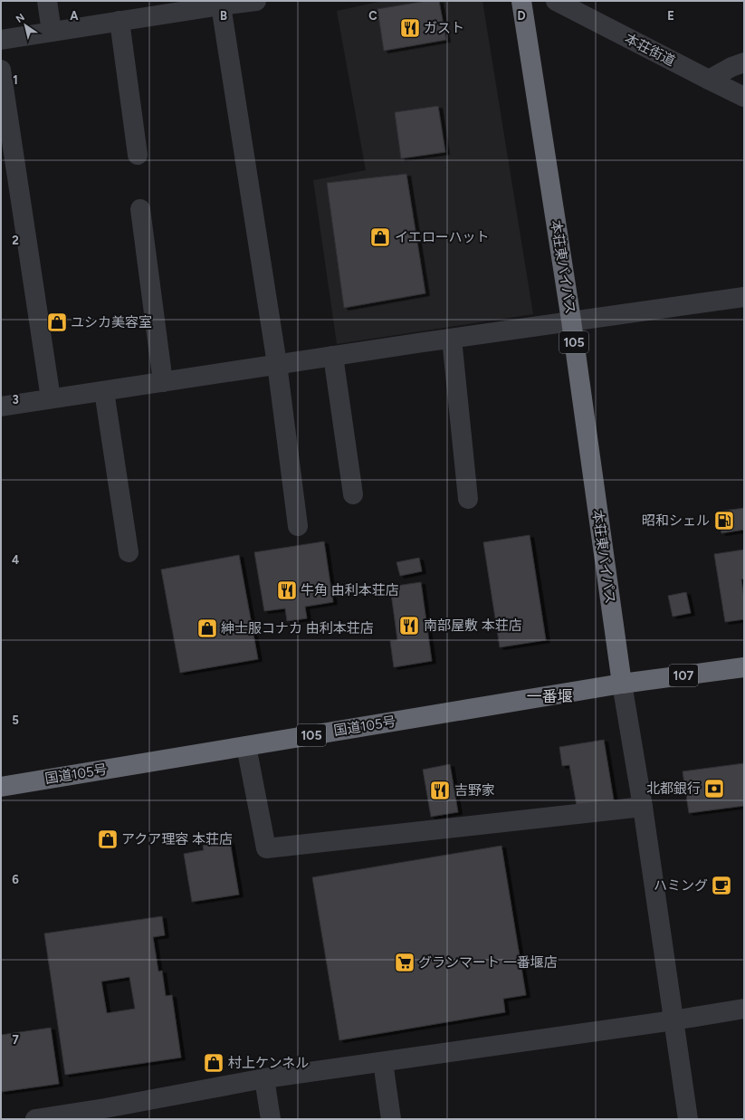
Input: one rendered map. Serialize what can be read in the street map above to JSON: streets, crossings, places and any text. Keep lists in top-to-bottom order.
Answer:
{
  "streets": {
    "highway": [
      "本荘東バイパス",
      "105",
      "107",
      "国道105号"
    ],
    "street": ["本荘街道"]
  },
  "crossings": [
    ["本荘東バイパス", "107"],
    ["本荘東バイパス", "国道105号"],
    ["107", "国道105号"]
  ],
  "districts": ["一番堰"],
  "places": {
    "restaurant": [
      "ガスト",
      "牛角 由利本荘店",
      "南部屋敷 本荘店",
      "吉野家"
    ],
    "shop": [
      "イエローハット",
      "ユシカ美容室",
      "紳士服コナカ 由利本荘店",
      "アクア理容 本荘店",
      "村上ケンネル"
    ],
    "fuel station": ["昭和シェル"],
    "bank": ["北都銀行"],
    "cafe": ["ハミング"],
    "supermarket": ["グランマート 一番堰店"]
  },
  "north": "top left",
  "grid": {
    "columns": [
      "A",
      "B",
      "C",
      "D",
      "E"
    ],
    "rows": [
      "1",
      "2",
      "3",
      "4",
      "5",
      "6",
      "7"
    ]
  }
}
